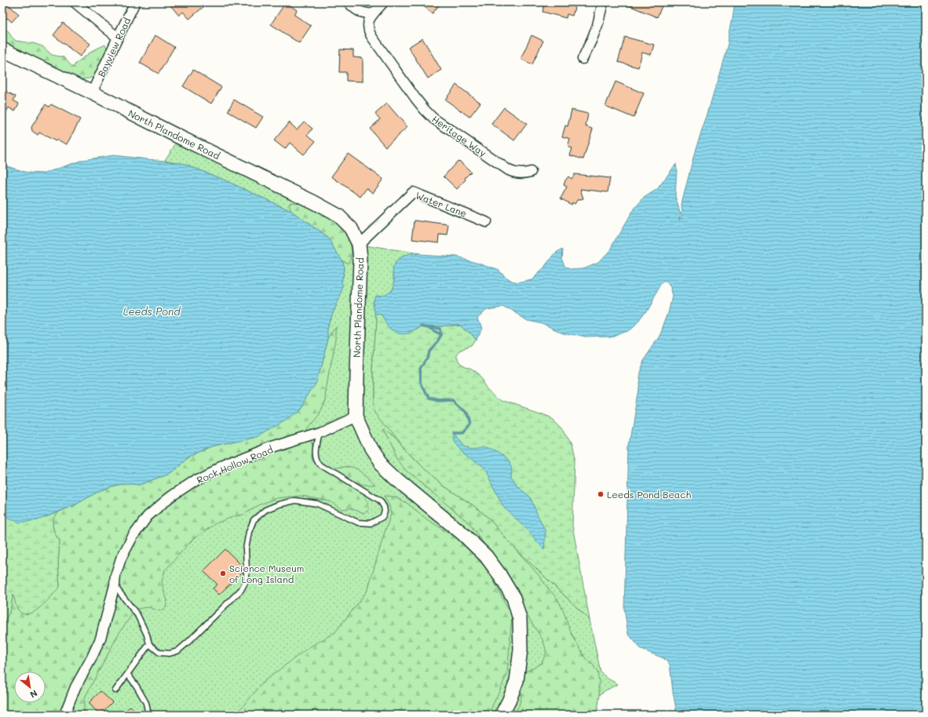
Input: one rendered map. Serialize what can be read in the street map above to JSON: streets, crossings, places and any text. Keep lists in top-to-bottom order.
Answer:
{
  "streets": {
    "main road": ["North Plandome Road"],
    "street": [
      "Bayview Road",
      "Heritage Way",
      "Water Lane",
      "Rock Hollow Road"
    ]
  },
  "crossings": [
    ["Bayview Road", "North Plandome Road"],
    ["North Plandome Road", "Water Lane"],
    ["North Plandome Road", "Rock Hollow Road"]
  ],
  "water": ["Leeds Pond"],
  "places": ["Leeds Pond Beach", "Science Museum of Long Island"],
  "north": "bottom right"
}
